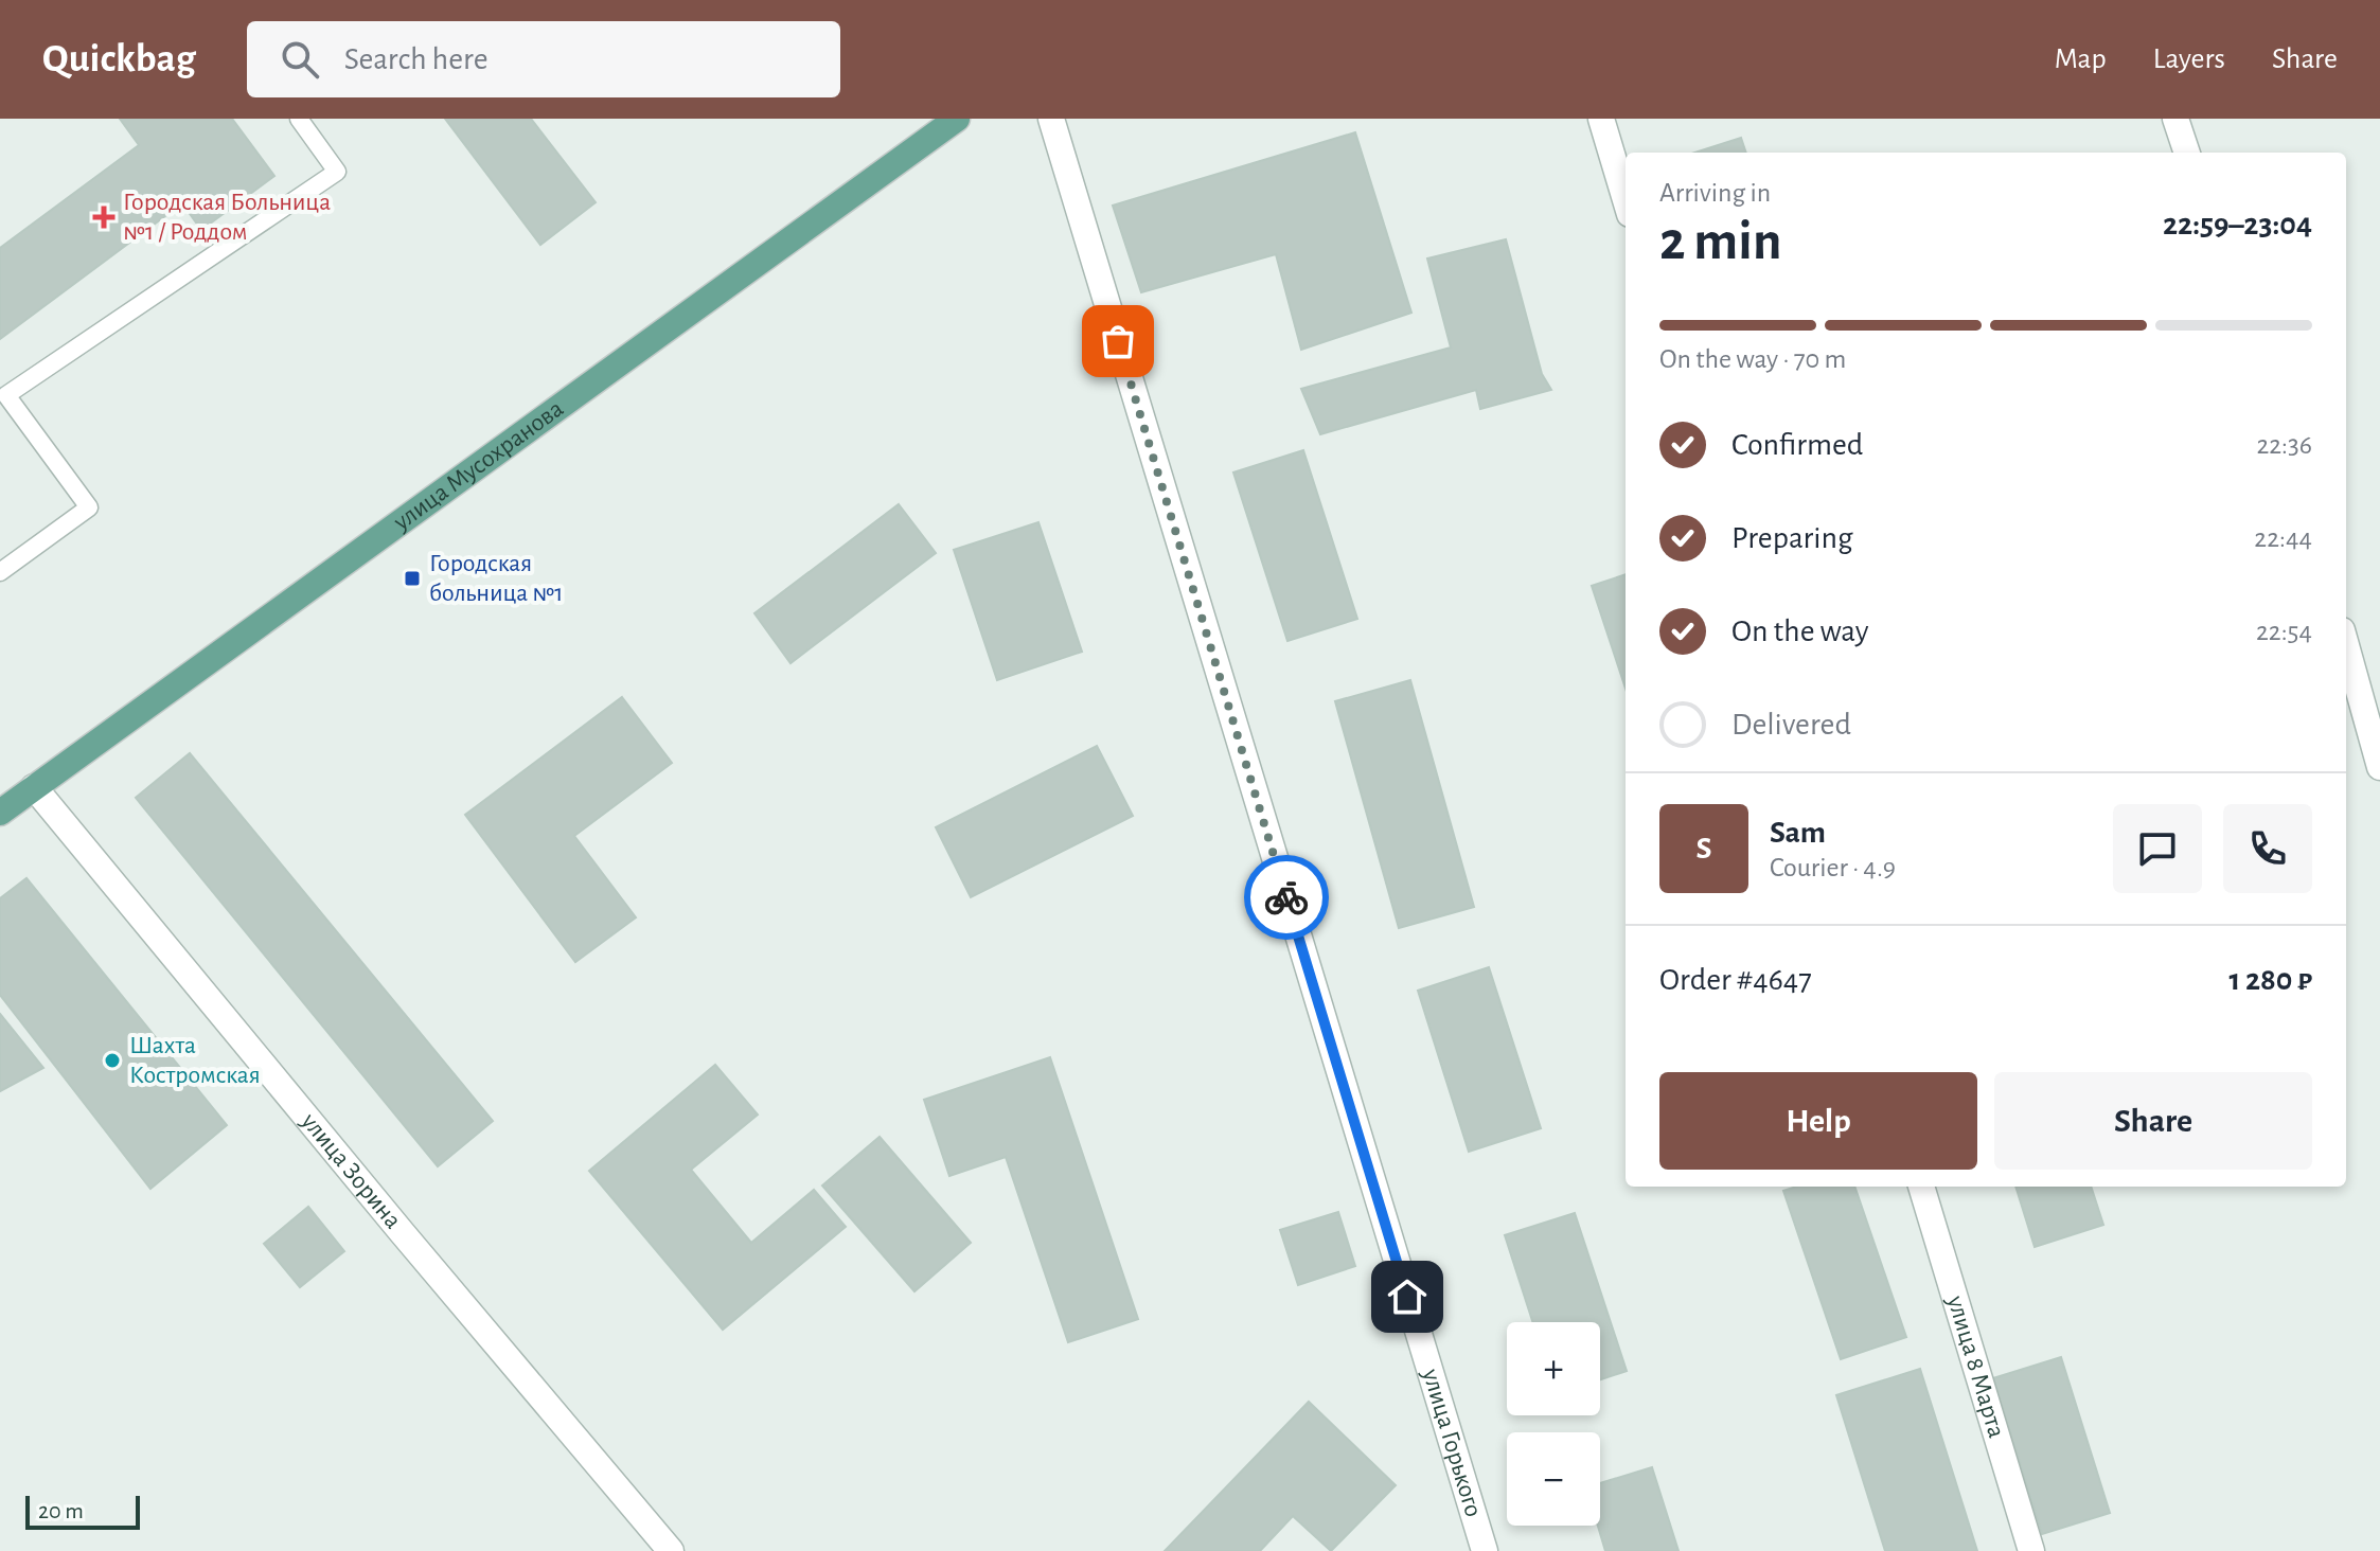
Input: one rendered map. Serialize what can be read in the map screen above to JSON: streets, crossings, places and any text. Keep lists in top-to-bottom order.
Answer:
{
  "streets": {
    "main road": ["улица Мусохранова"],
    "street": ["улица Зорина", "улица 8 Марта", "улица Горького"]
  },
  "crossings": [
    ["улица Мусохранова", "улица Зорина"]
  ],
  "places": {
    "health": ["Городская Больница №1 / Роддом"],
    "transit": ["Городская больница №1"],
    "other": ["Шахта Костромская"]
  },
  "scale_bar": "20 m",
  "page": {
    "header": "Quickbag",
    "search": "Search here",
    "nav": ["Map", "Layers", "Share"],
    "heading": ["2 min", "Arriving in", "22:59–23:04"],
    "panel": [
      "Sam",
      "Courier · 4.9",
      "Order #4647",
      "1 280 ₽"
    ],
    "bar": "On the way · 70 m",
    "list": [
      ["Confirmed", "22:36"],
      ["Preparing", "22:44"],
      ["On the way", "22:54"],
      "Delivered"
    ],
    "round": "S",
    "buttons": ["Help", "Share"],
    "map_buttons": ["+", "−"],
    "scale": "20 m"
  }
}
